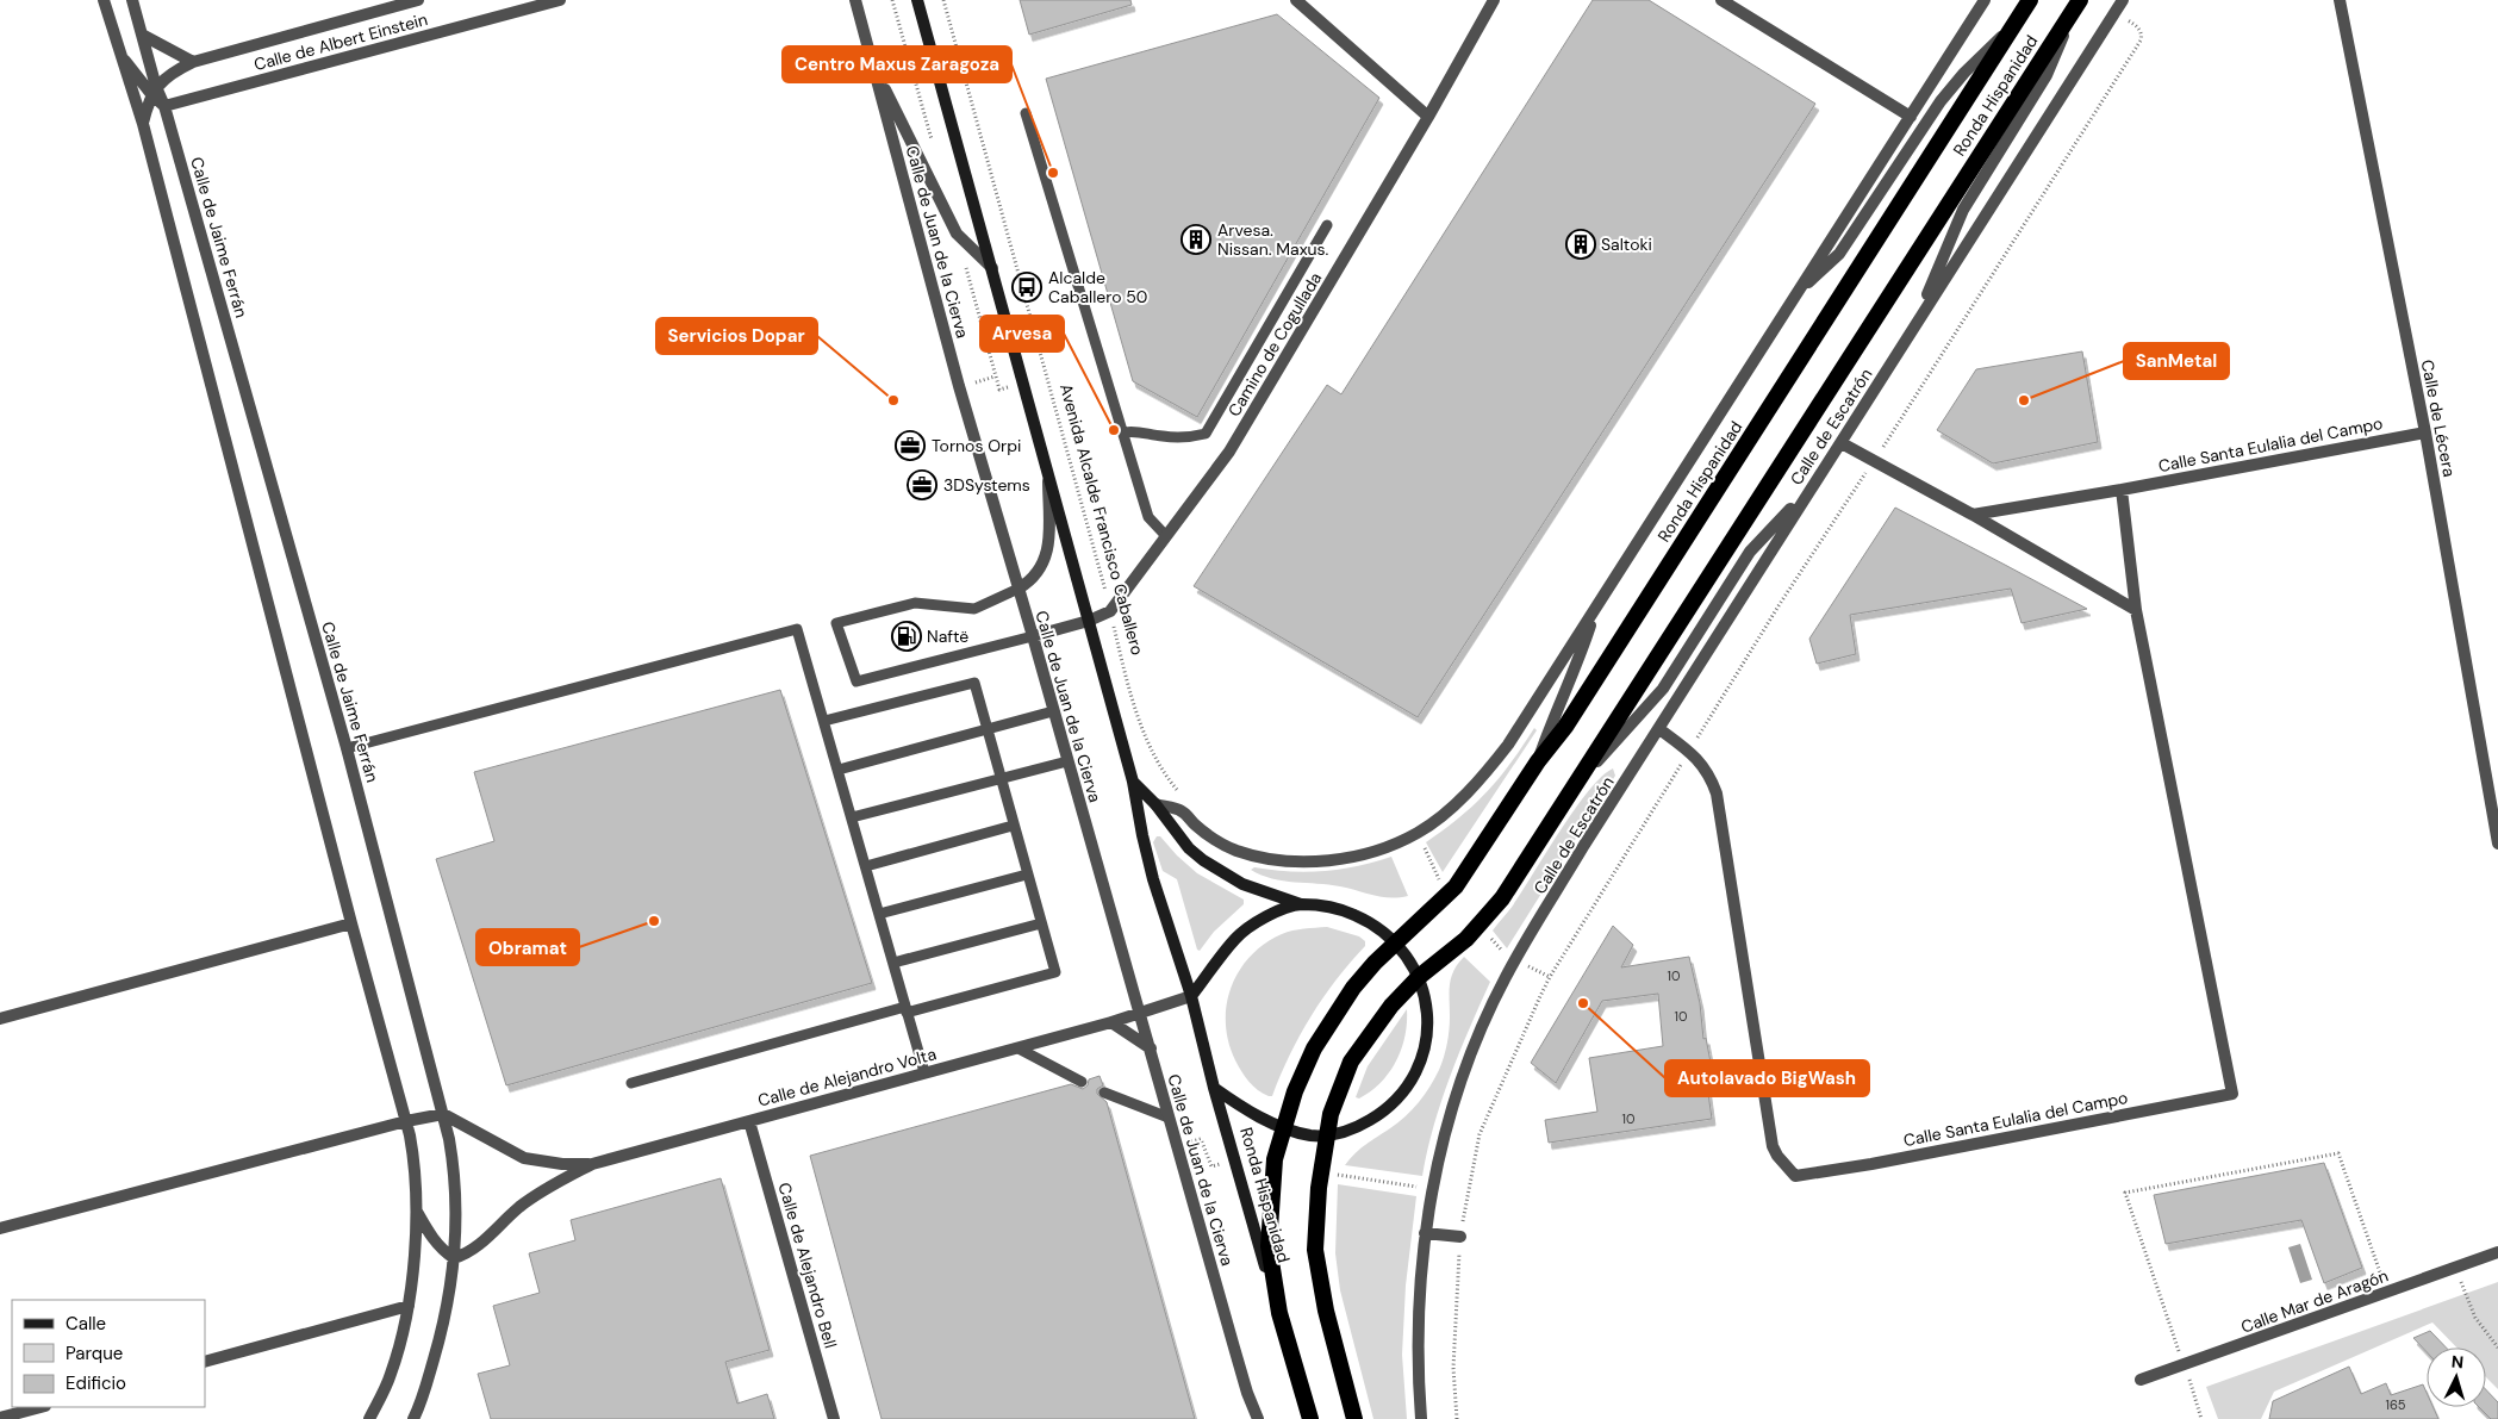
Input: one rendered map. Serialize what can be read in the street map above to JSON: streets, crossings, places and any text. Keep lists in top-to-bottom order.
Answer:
{
  "streets": {
    "highway": ["Ronda Hispanidad"],
    "street": [
      "Calle de Albert Einstein",
      "Calle de Jaime Ferrán",
      "Calle de Juan de la Cierva",
      "Camino de Cogullada",
      "Calle de Lécera",
      "Calle de Escatrón",
      "Calle Santa Eulalia del Campo",
      "Calle de Alejandro Volta",
      "Calle de Alejandro Bell",
      "Calle Mar de Aragón"
    ],
    "path": ["Avenida Alcalde Francisco Caballero"]
  },
  "crossings": [
    ["Calle de Albert Einstein", "Calle de Jaime Ferrán"],
    ["Ronda Hispanidad", "Calle de Escatrón"],
    ["Ronda Hispanidad", "Calle de Alejandro Volta"],
    ["Calle de Jaime Ferrán", "Calle de Alejandro Volta"],
    ["Calle de Juan de la Cierva", "Camino de Cogullada"],
    ["Calle de Juan de la Cierva", "Calle de Alejandro Volta"],
    ["Camino de Cogullada", "Avenida Alcalde Francisco Caballero"],
    ["Calle de Lécera", "Calle Santa Eulalia del Campo"],
    ["Calle de Escatrón", "Calle Santa Eulalia del Campo"],
    ["Calle de Alejandro Volta", "Calle de Alejandro Bell"]
  ],
  "places": {
    "other": [
      "Centro Maxus Zaragoza",
      "Servicios Dopar",
      "SanMetal",
      "Arvesa",
      "Obramat",
      "Autolavado BigWash"
    ],
    "building": ["Arvesa. Nissan. Maxus.", "Saltoki"],
    "bus stop": ["Alcalde Caballero 50"],
    "office": ["Tornos Orpi", "3DSystems"],
    "fuel station": ["Naftë"]
  },
  "house_numbers": [
    "10",
    "10",
    "10",
    "165"
  ],
  "legend": ["Calle", "Parque", "Edificio"],
  "north": "top"
}
